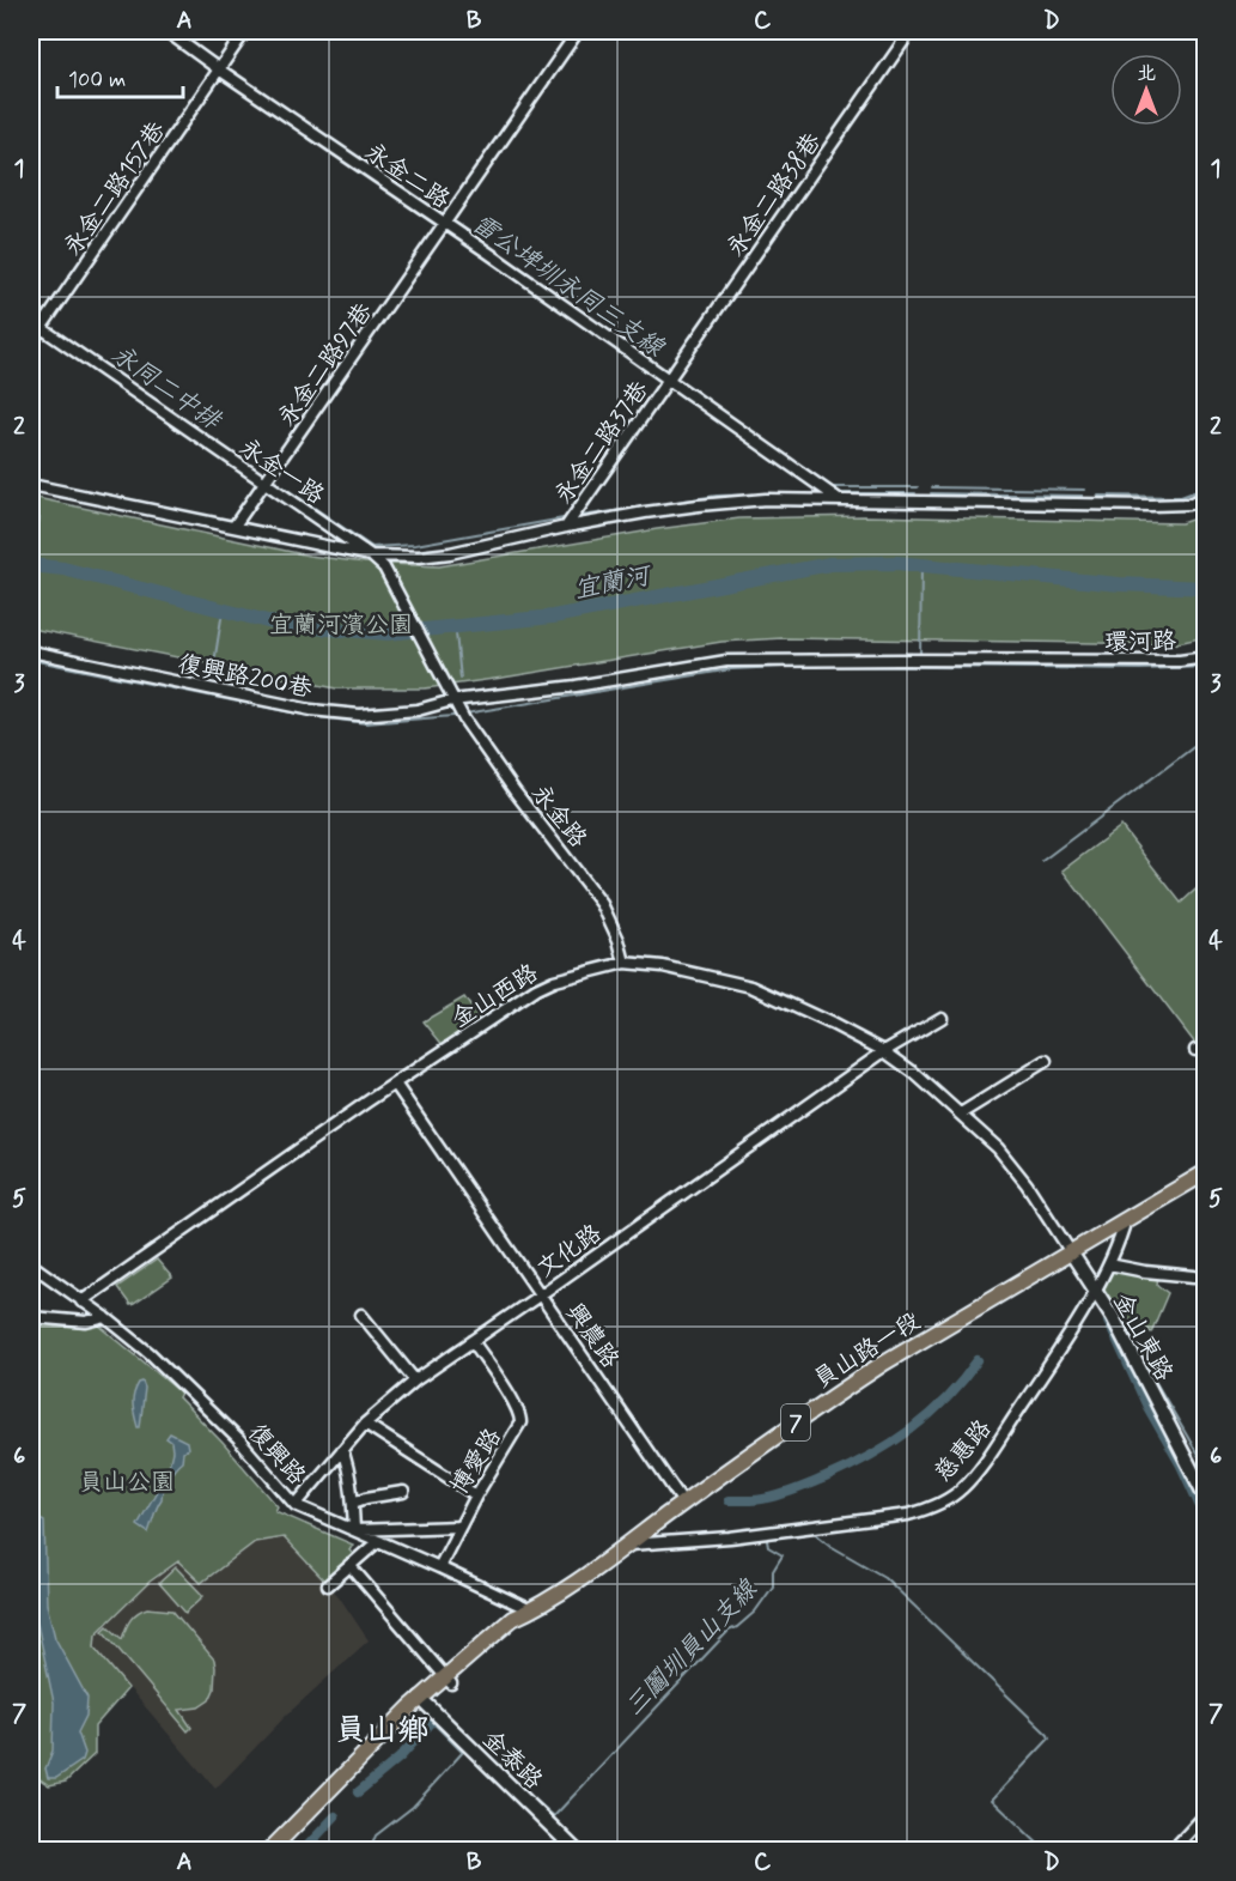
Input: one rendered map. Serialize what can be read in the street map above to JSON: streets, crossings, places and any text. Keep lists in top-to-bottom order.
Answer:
{
  "streets": {
    "main road": ["員山路一段", "7"],
    "street": [
      "永金二路",
      "永金二路157巷",
      "永金二路38巷",
      "永金二路97巷",
      "永金二路37巷",
      "永金一路",
      "環河路",
      "復興路200巷",
      "永金路",
      "金山西路",
      "文化路",
      "興農路",
      "金山東路",
      "慈惠路",
      "復興路",
      "博愛路",
      "金泰路"
    ]
  },
  "crossings": [
    ["永金二路", "永金二路157巷"],
    ["永金二路", "永金二路38巷"],
    ["永金二路", "永金二路97巷"],
    ["永金二路", "永金二路37巷"],
    ["永金二路157巷", "永金一路"],
    ["永金二路38巷", "永金二路37巷"],
    ["永金二路97巷", "永金一路"],
    ["永金一路", "永金路"],
    ["環河路", "復興路200巷"],
    ["復興路200巷", "永金路"],
    ["永金路", "金山西路"],
    ["金山西路", "文化路"],
    ["金山西路", "興農路"],
    ["金山西路", "金山東路"],
    ["金山西路", "員山路一段"],
    ["金山西路", "復興路"],
    ["文化路", "興農路"],
    ["文化路", "復興路"],
    ["文化路", "博愛路"],
    ["興農路", "員山路一段"],
    ["金山東路", "員山路一段"],
    ["金山東路", "慈惠路"],
    ["員山路一段", "慈惠路"],
    ["員山路一段", "復興路"],
    ["員山路一段", "金泰路"],
    ["復興路", "博愛路"]
  ],
  "districts": ["員山鄉"],
  "water": [
    "雷公埤圳永同三支線",
    "永同二中排",
    "宜蘭河",
    "三鬮圳員山支線"
  ],
  "parks": ["宜蘭河濱公園", "員山公園"],
  "scale_bar": "100 m",
  "north": "top",
  "grid": {
    "columns": [
      "A",
      "B",
      "C",
      "D"
    ],
    "rows": [
      "1",
      "2",
      "3",
      "4",
      "5",
      "6",
      "7"
    ]
  }
}
